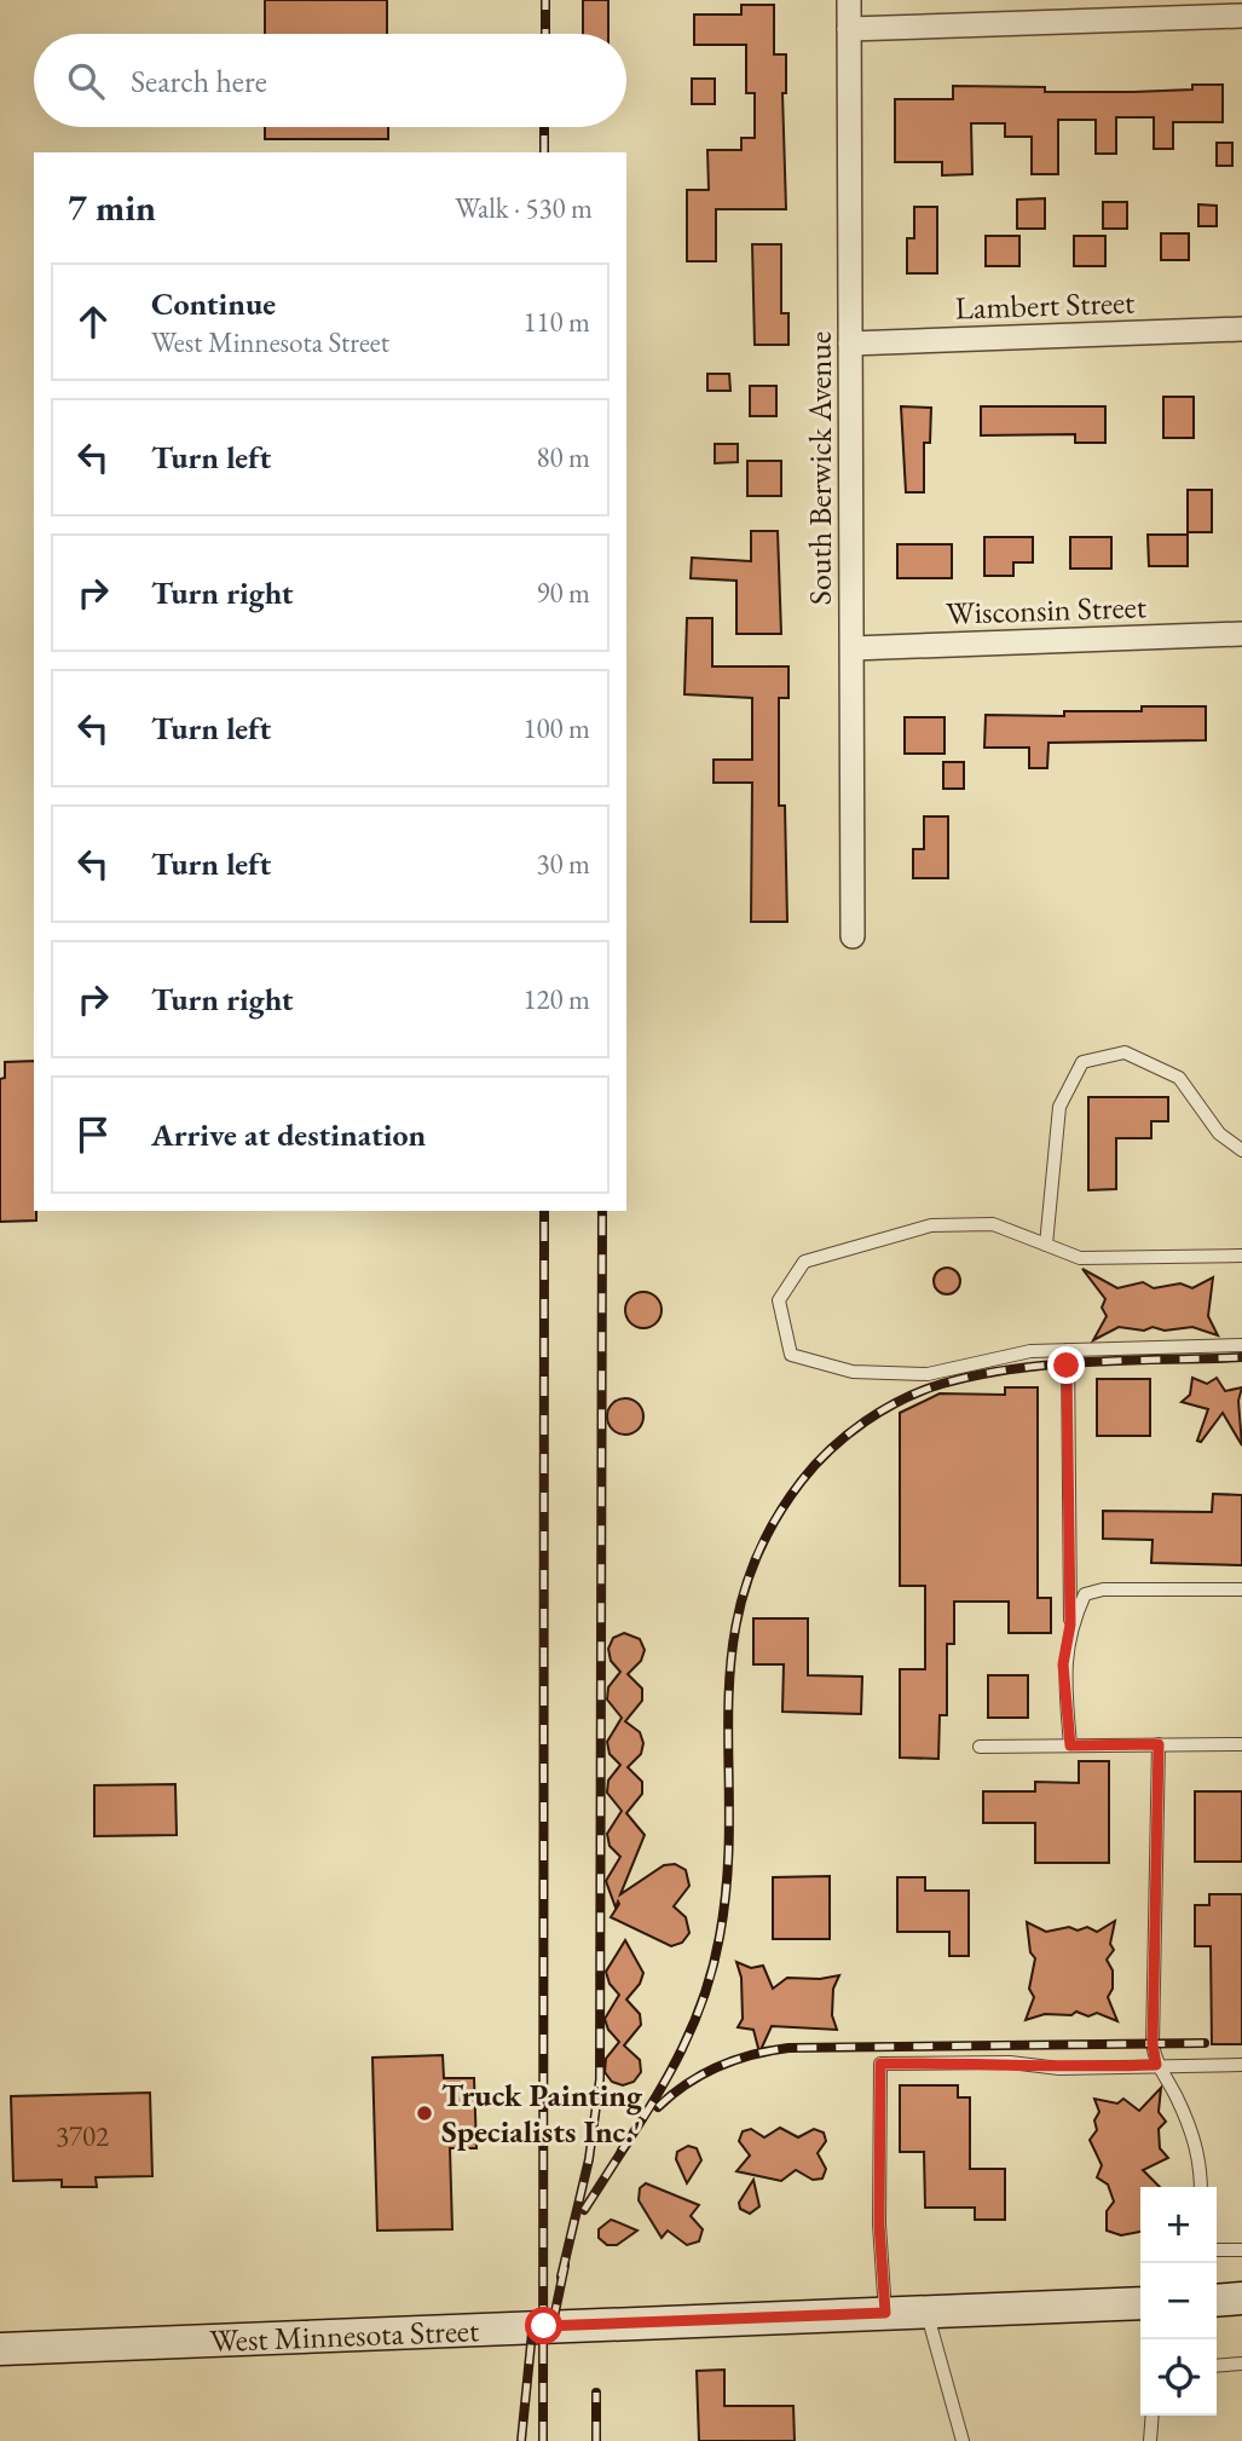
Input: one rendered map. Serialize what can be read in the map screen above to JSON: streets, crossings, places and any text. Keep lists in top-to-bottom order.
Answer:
{
  "streets": {
    "street": [
      "Lambert Street",
      "South Berwick Avenue",
      "Wisconsin Street",
      "West Minnesota Street"
    ]
  },
  "crossings": [
    ["Lambert Street", "South Berwick Avenue"],
    ["South Berwick Avenue", "Wisconsin Street"]
  ],
  "places": ["Truck Painting Specialists Inc.'"],
  "house_numbers": ["3702"],
  "page": {
    "search": "Search here",
    "heading": ["7 min", "Walk · 530 m"],
    "list": [
      ["Continue", "West Minnesota Street", "110 m"],
      ["Turn left", "80 m"],
      ["Turn right", "90 m"],
      ["Turn left", "100 m"],
      ["Turn left", "30 m"],
      ["Turn right", "120 m"],
      "Arrive at destination"
    ],
    "map_buttons": ["+", "−"]
  }
}
